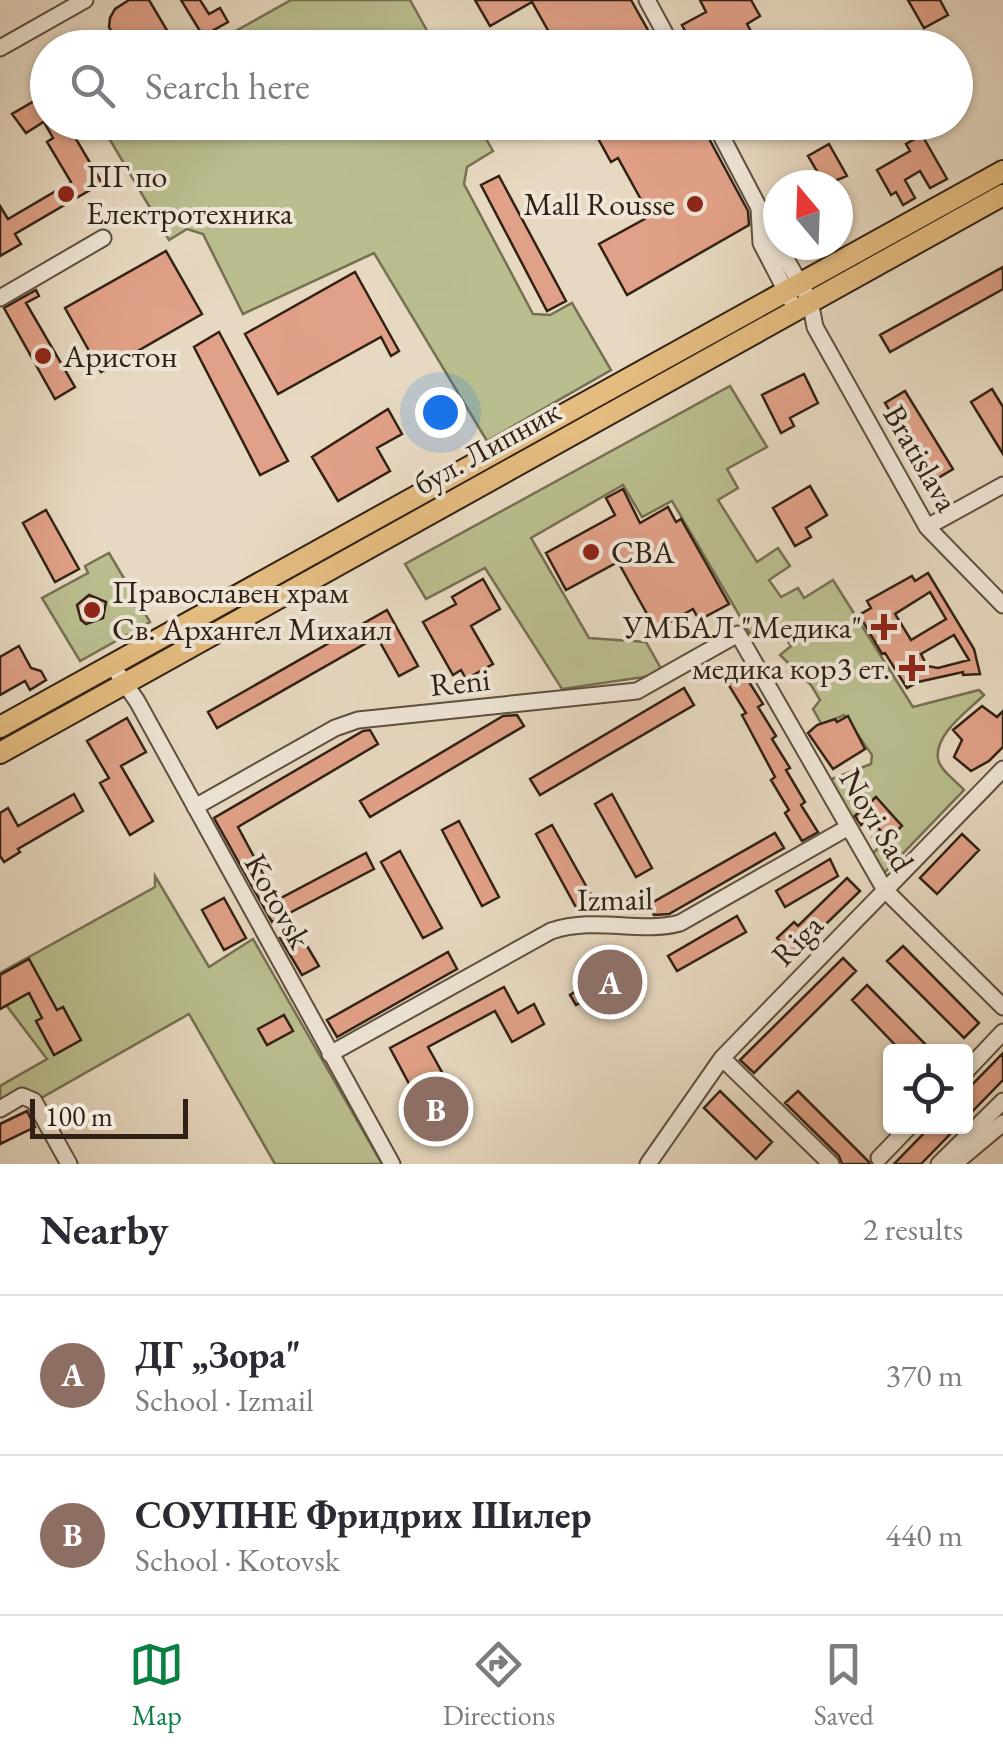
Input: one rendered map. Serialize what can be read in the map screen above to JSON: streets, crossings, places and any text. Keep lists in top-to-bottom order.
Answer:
{
  "streets": {
    "main road": ["бул. Липник"],
    "street": [
      "Bratislava",
      "Reni",
      "Novi Sad",
      "Izmail",
      "Kotovsk",
      "Riga"
    ]
  },
  "crossings": [
    ["бул. Липник", "Bratislava"],
    ["бул. Липник", "Kotovsk"],
    ["Reni", "Novi Sad"],
    ["Reni", "Kotovsk"],
    ["Novi Sad", "Izmail"],
    ["Novi Sad", "Riga"],
    ["Izmail", "Kotovsk"]
  ],
  "places": {
    "other": [
      "ПГ по Електротехника",
      "Mall Rousse",
      "Аристон",
      "CBA",
      "Православен храм Св. Архангел Михаил"
    ],
    "health": ["УМБАЛ \"Медика\"", "медика кор3 ет."]
  },
  "scale_bar": "100 m",
  "north": "top",
  "page": {
    "search": "Search here",
    "pins": ["A", "B"],
    "scale": "100 m",
    "heading": ["Nearby", "2 results"],
    "list": [
      {
        "mark": "A",
        "name": "ДГ „Зора\"",
        "note": "School · Izmail",
        "value": "370 m"
      },
      {
        "mark": "B",
        "name": "СОУПНЕ Фридрих Шилер",
        "note": "School · Kotovsk",
        "value": "440 m"
      }
    ],
    "nav": ["Map", "Directions", "Saved"]
  }
}
